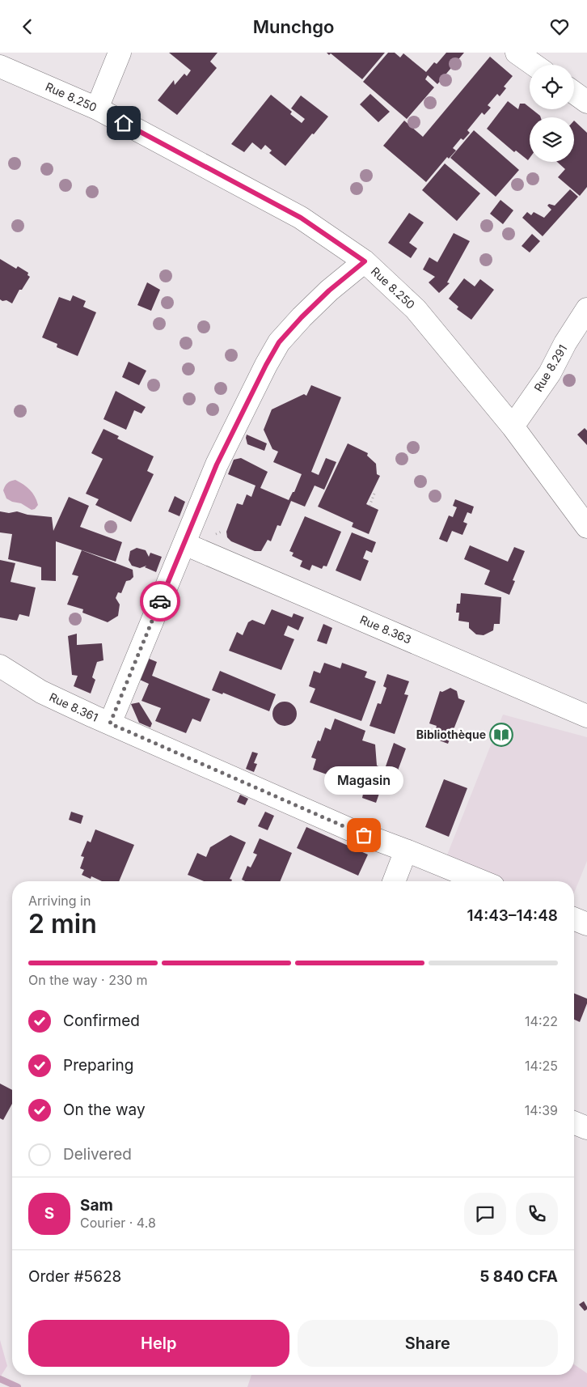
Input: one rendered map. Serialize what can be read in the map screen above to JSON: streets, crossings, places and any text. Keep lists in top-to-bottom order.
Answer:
{
  "streets": {
    "street": [
      "Rue 8.250",
      "Rue 8.291",
      "Rue 8.363",
      "Rue 8.361"
    ]
  },
  "crossings": [
    ["Rue 8.250", "Rue 8.291"]
  ],
  "places": {
    "library": ["Bibliothèque"],
    "other": ["Magasin"]
  },
  "page": {
    "header": "Munchgo",
    "bubble": "Magasin",
    "heading": ["2 min", "Arriving in", "14:43–14:48"],
    "panel": [
      "Sam",
      "Courier · 4.8",
      "Order #5628",
      "5 840 CFA"
    ],
    "bar": "On the way · 230 m",
    "list": [
      ["Confirmed", "14:22"],
      ["Preparing", "14:25"],
      ["On the way", "14:39"],
      "Delivered"
    ],
    "round": "S",
    "buttons": ["Help", "Share"]
  }
}
